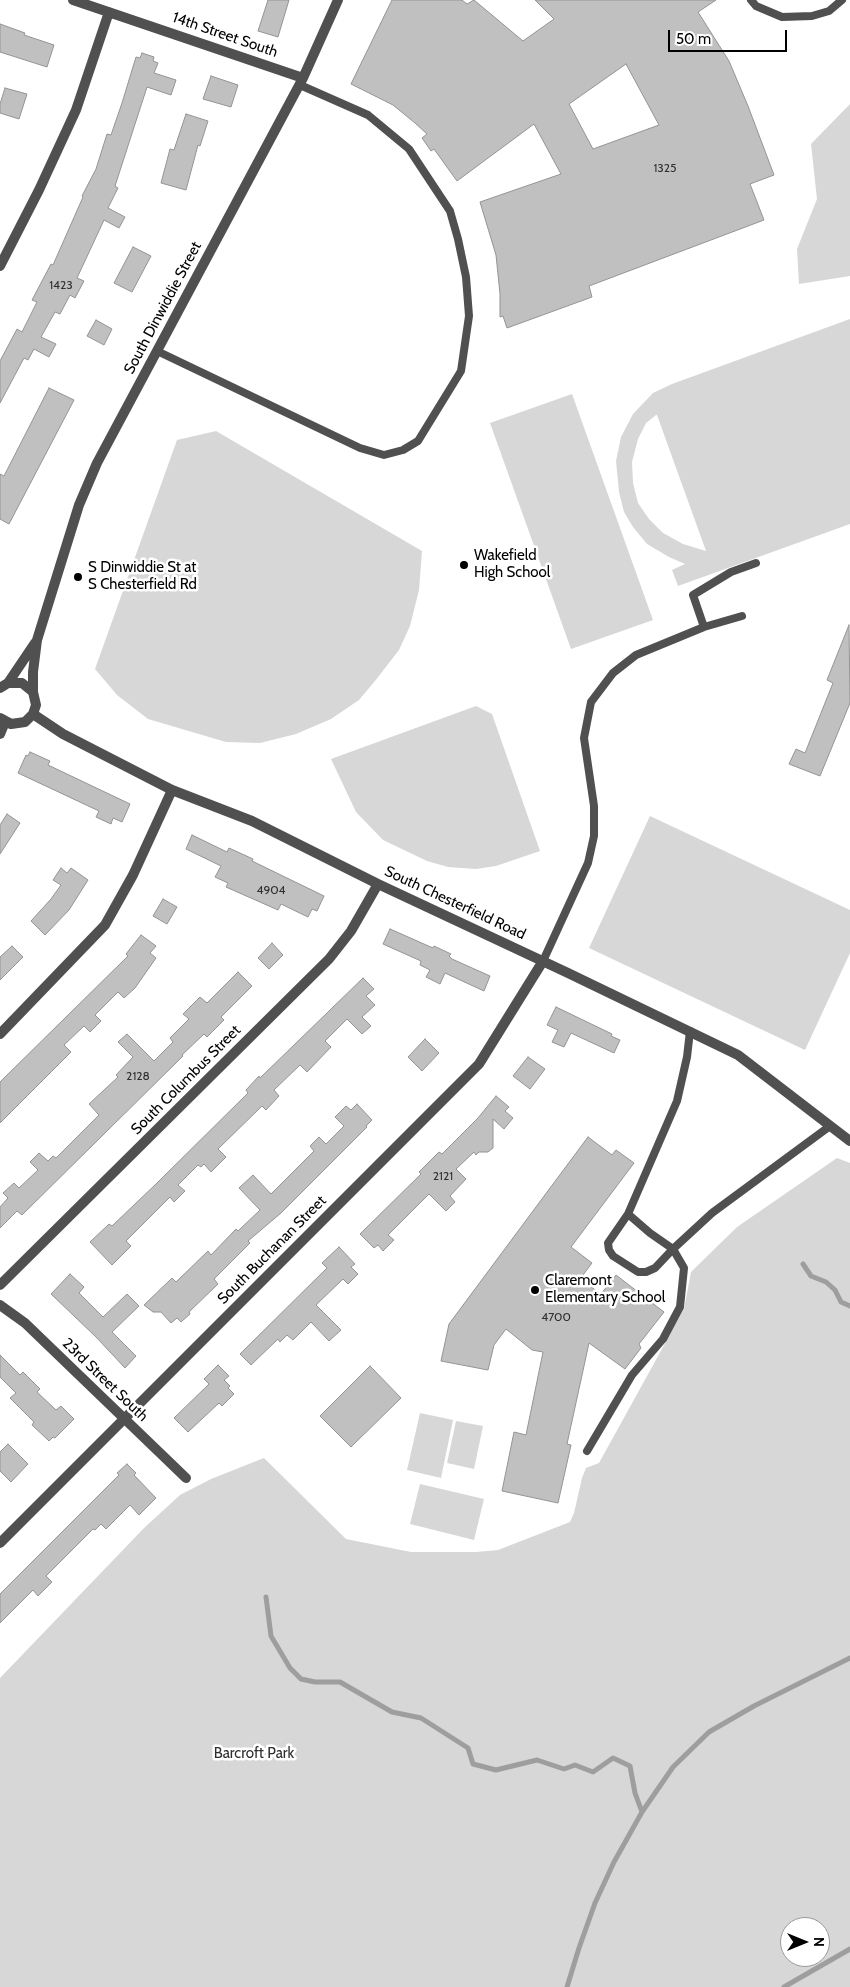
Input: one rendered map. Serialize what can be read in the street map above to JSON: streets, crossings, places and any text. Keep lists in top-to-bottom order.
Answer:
{
  "streets": {
    "street": [
      "14th Street South",
      "South Dinwiddie Street",
      "South Chesterfield Road",
      "South Columbus Street",
      "South Buchanan Street",
      "23rd Street South"
    ]
  },
  "crossings": [
    ["14th Street South", "South Dinwiddie Street"],
    ["South Dinwiddie Street", "South Chesterfield Road"],
    ["South Chesterfield Road", "South Columbus Street"],
    ["South Chesterfield Road", "South Buchanan Street"],
    ["South Buchanan Street", "23rd Street South"]
  ],
  "parks": ["Barcroft Park"],
  "places": ["Wakefield High School", "S Dinwiddie St at S Chesterfield Rd", "Claremont Elementary School"],
  "house_numbers": [
    "1325",
    "1423",
    "4904",
    "2128",
    "2121",
    "4700"
  ],
  "scale_bar": "50 m",
  "north": "right"
}
